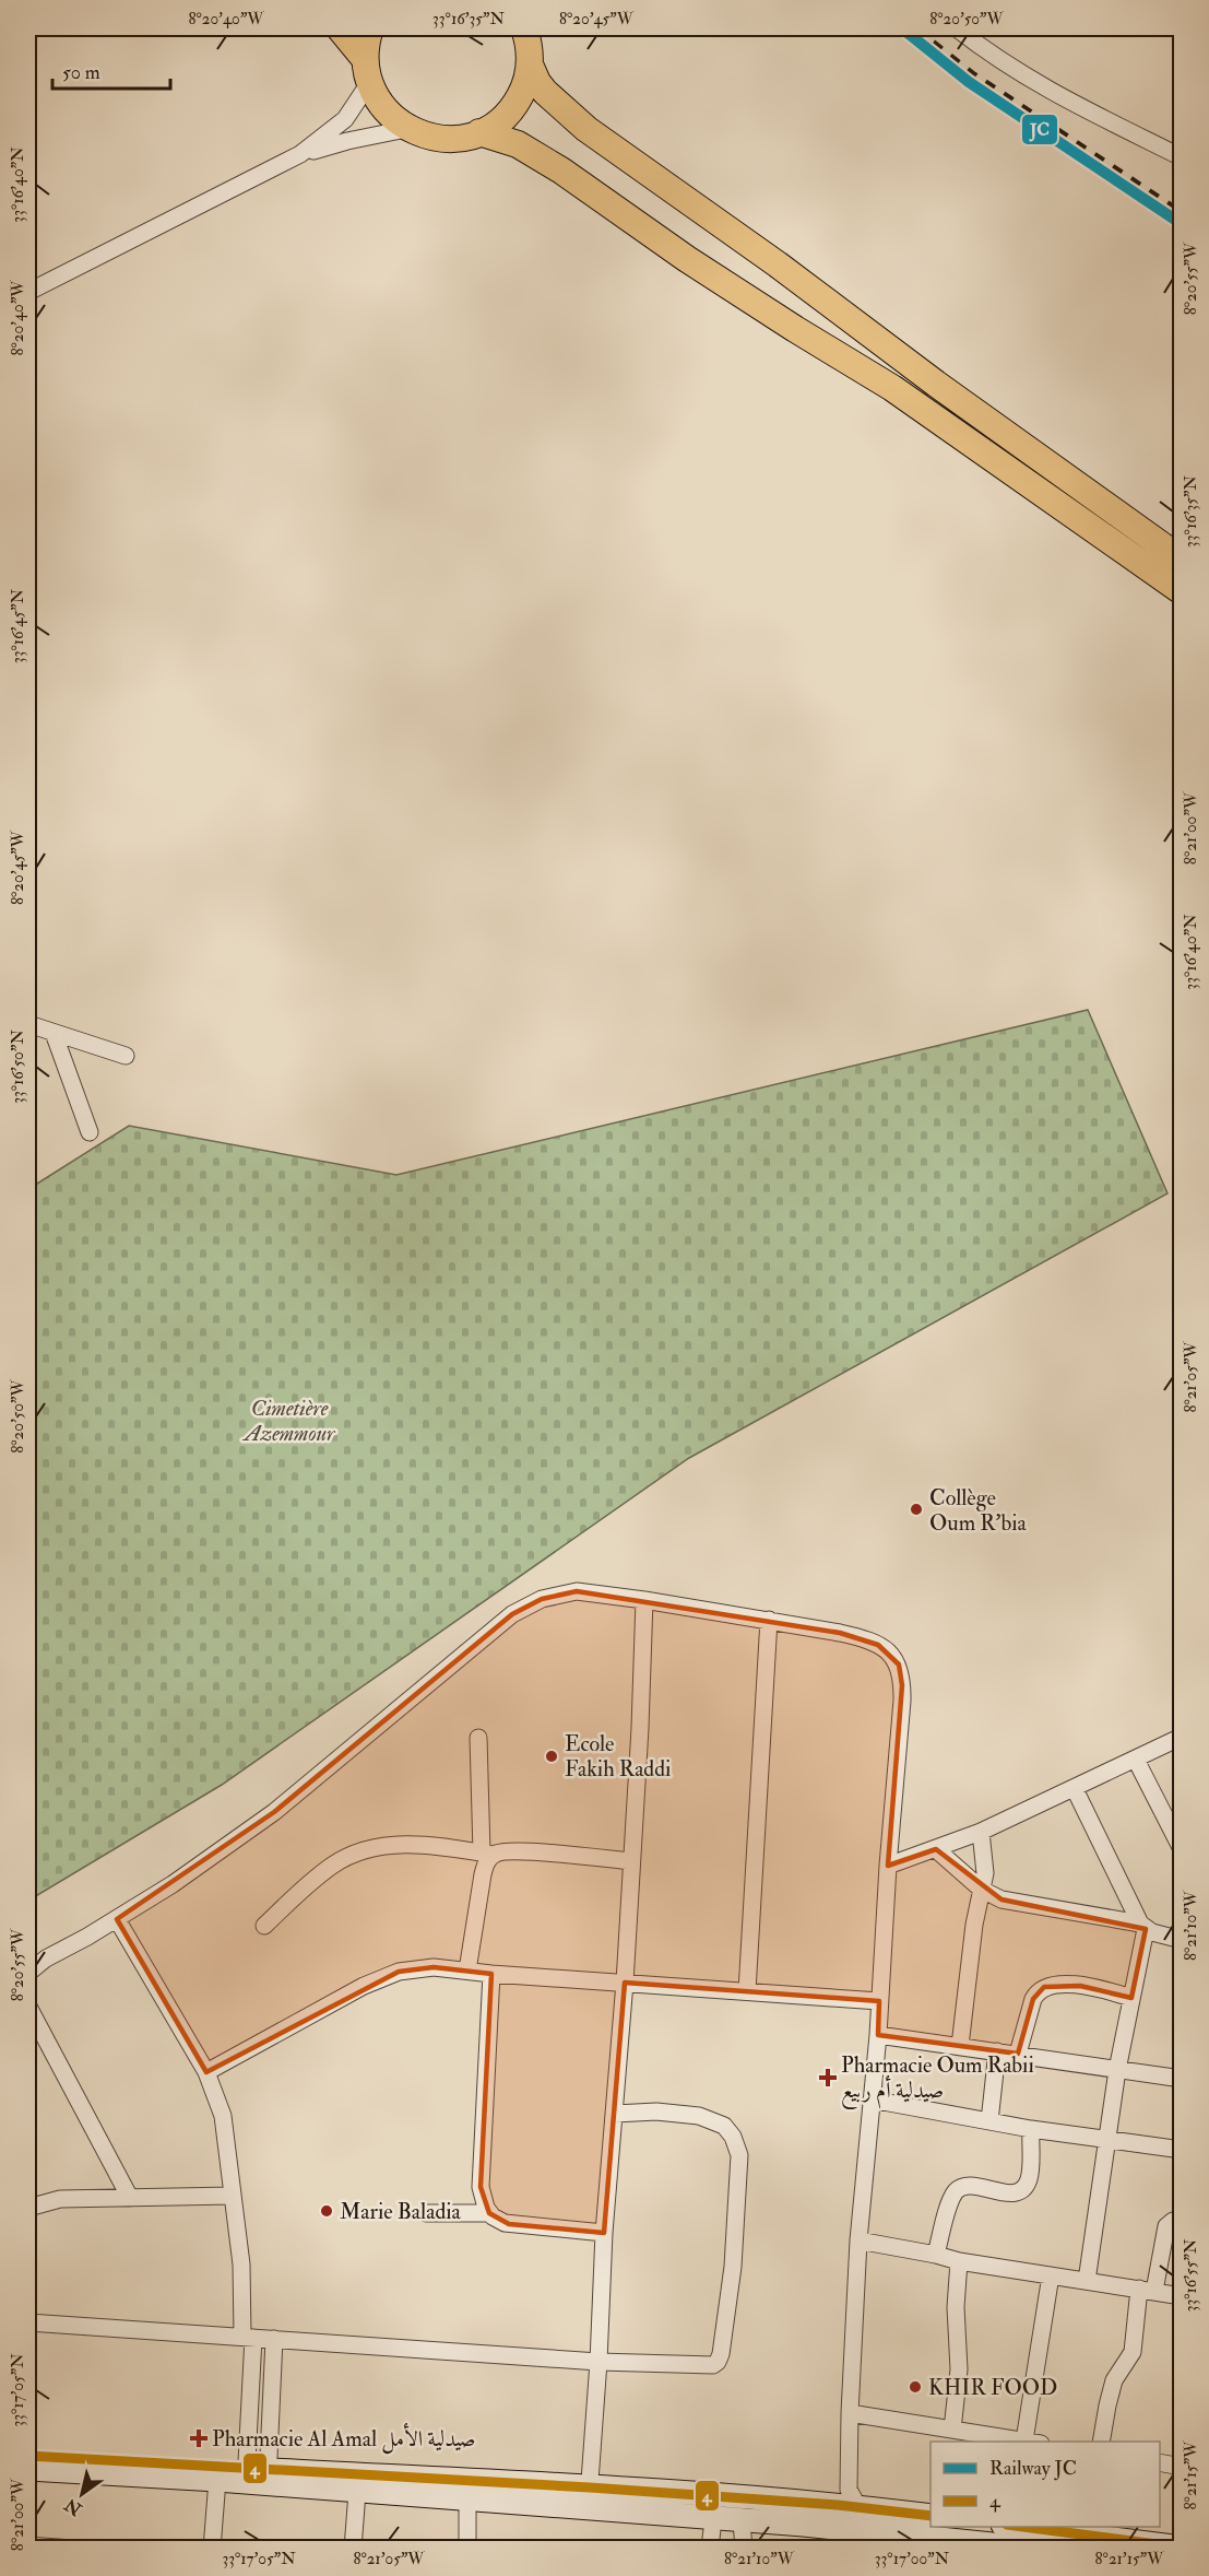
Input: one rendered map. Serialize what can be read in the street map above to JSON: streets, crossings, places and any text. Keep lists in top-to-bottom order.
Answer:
{
  "parks": ["Cimetière Azemmour"],
  "places": {
    "other": [
      "Collège Oum R'bia",
      "Ecole Fakih Raddi",
      "Marie Baladia",
      "KHIR FOOD"
    ],
    "health": ["Pharmacie Oum Rabii صيدلية أم ربيع", "Pharmacie Al Amal صيدلية الأمل"]
  },
  "lines": ["rail line JC", "transit line 4"],
  "legend": ["Railway JC", "4"],
  "scale_bar": "50 m",
  "north": "bottom left",
  "coordinates": [
    "8°20'40\"W",
    "33°16'35\"N",
    "8°20'45\"W",
    "8°20'50\"W",
    "33°16'40\"N",
    "8°20'55\"W",
    "33°16'45\"N",
    "8°21'00\"W",
    "33°16'50\"N",
    "8°21'05\"W",
    "8°21'10\"W",
    "33°16'55\"N",
    "33°17'05\"N",
    "8°21'15\"W",
    "33°17'00\"N"
  ]
}
